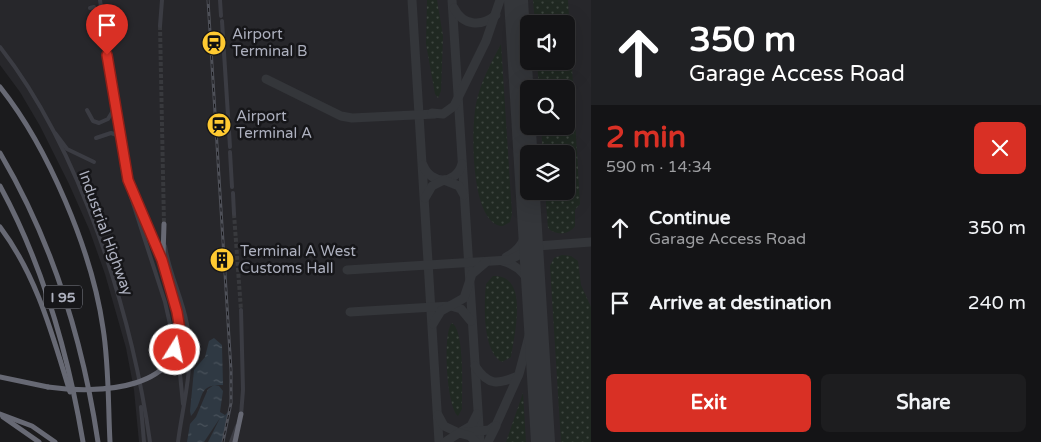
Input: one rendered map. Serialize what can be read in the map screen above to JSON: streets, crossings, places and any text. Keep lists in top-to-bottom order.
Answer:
{
  "streets": {
    "highway": ["I 95"],
    "street": ["Industrial Highway"]
  },
  "places": {
    "station": ["Airport Terminal B", "Airport Terminal A"],
    "building": ["Terminal A West Customs Hall"]
  },
  "page": {
    "turn": ["350 m", "Garage Access Road"],
    "heading": ["2 min", "590 m · 14:34"],
    "list": [
      {
        "name": "Continue",
        "note": "Garage Access Road",
        "value": "350 m"
      },
      {
        "name": "Arrive at destination",
        "value": "240 m"
      }
    ],
    "buttons": ["Exit", "Share"]
  }
}
